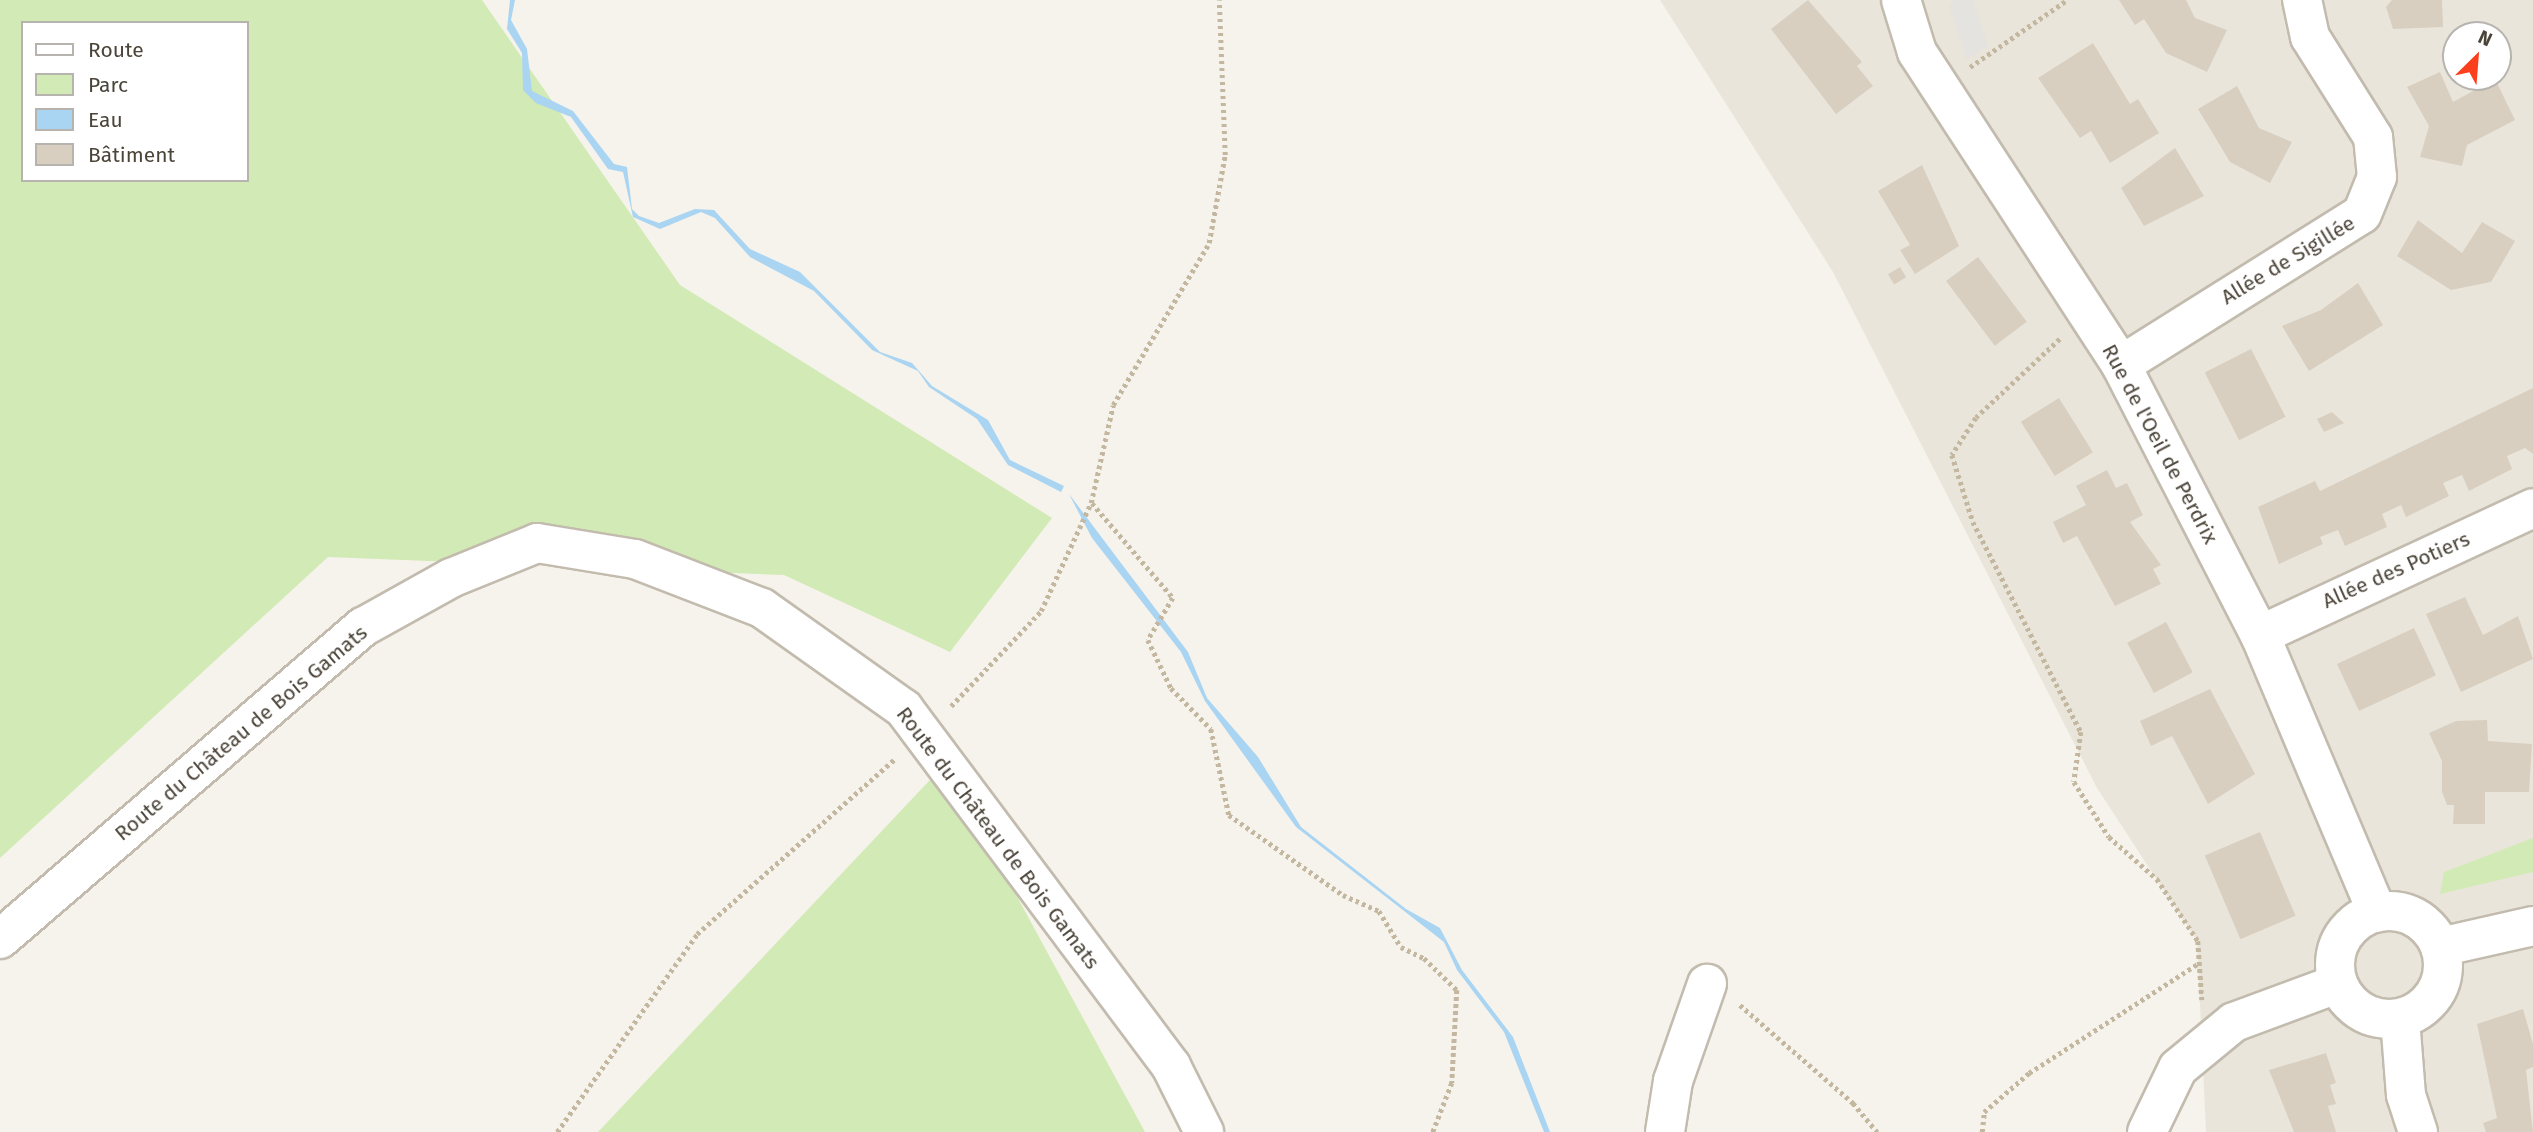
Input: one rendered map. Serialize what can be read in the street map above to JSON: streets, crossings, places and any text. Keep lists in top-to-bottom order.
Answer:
{
  "streets": {
    "street": [
      "Allée de Sigillée",
      "Rue de l'Oeil de Perdrix",
      "Allée des Potiers",
      "Route du Château de Bois Gamats"
    ]
  },
  "crossings": [
    ["Allée de Sigillée", "Rue de l'Oeil de Perdrix"],
    ["Rue de l'Oeil de Perdrix", "Allée des Potiers"]
  ],
  "legend": [
    "Route",
    "Parc",
    "Eau",
    "Bâtiment"
  ],
  "north": "top right"
}
